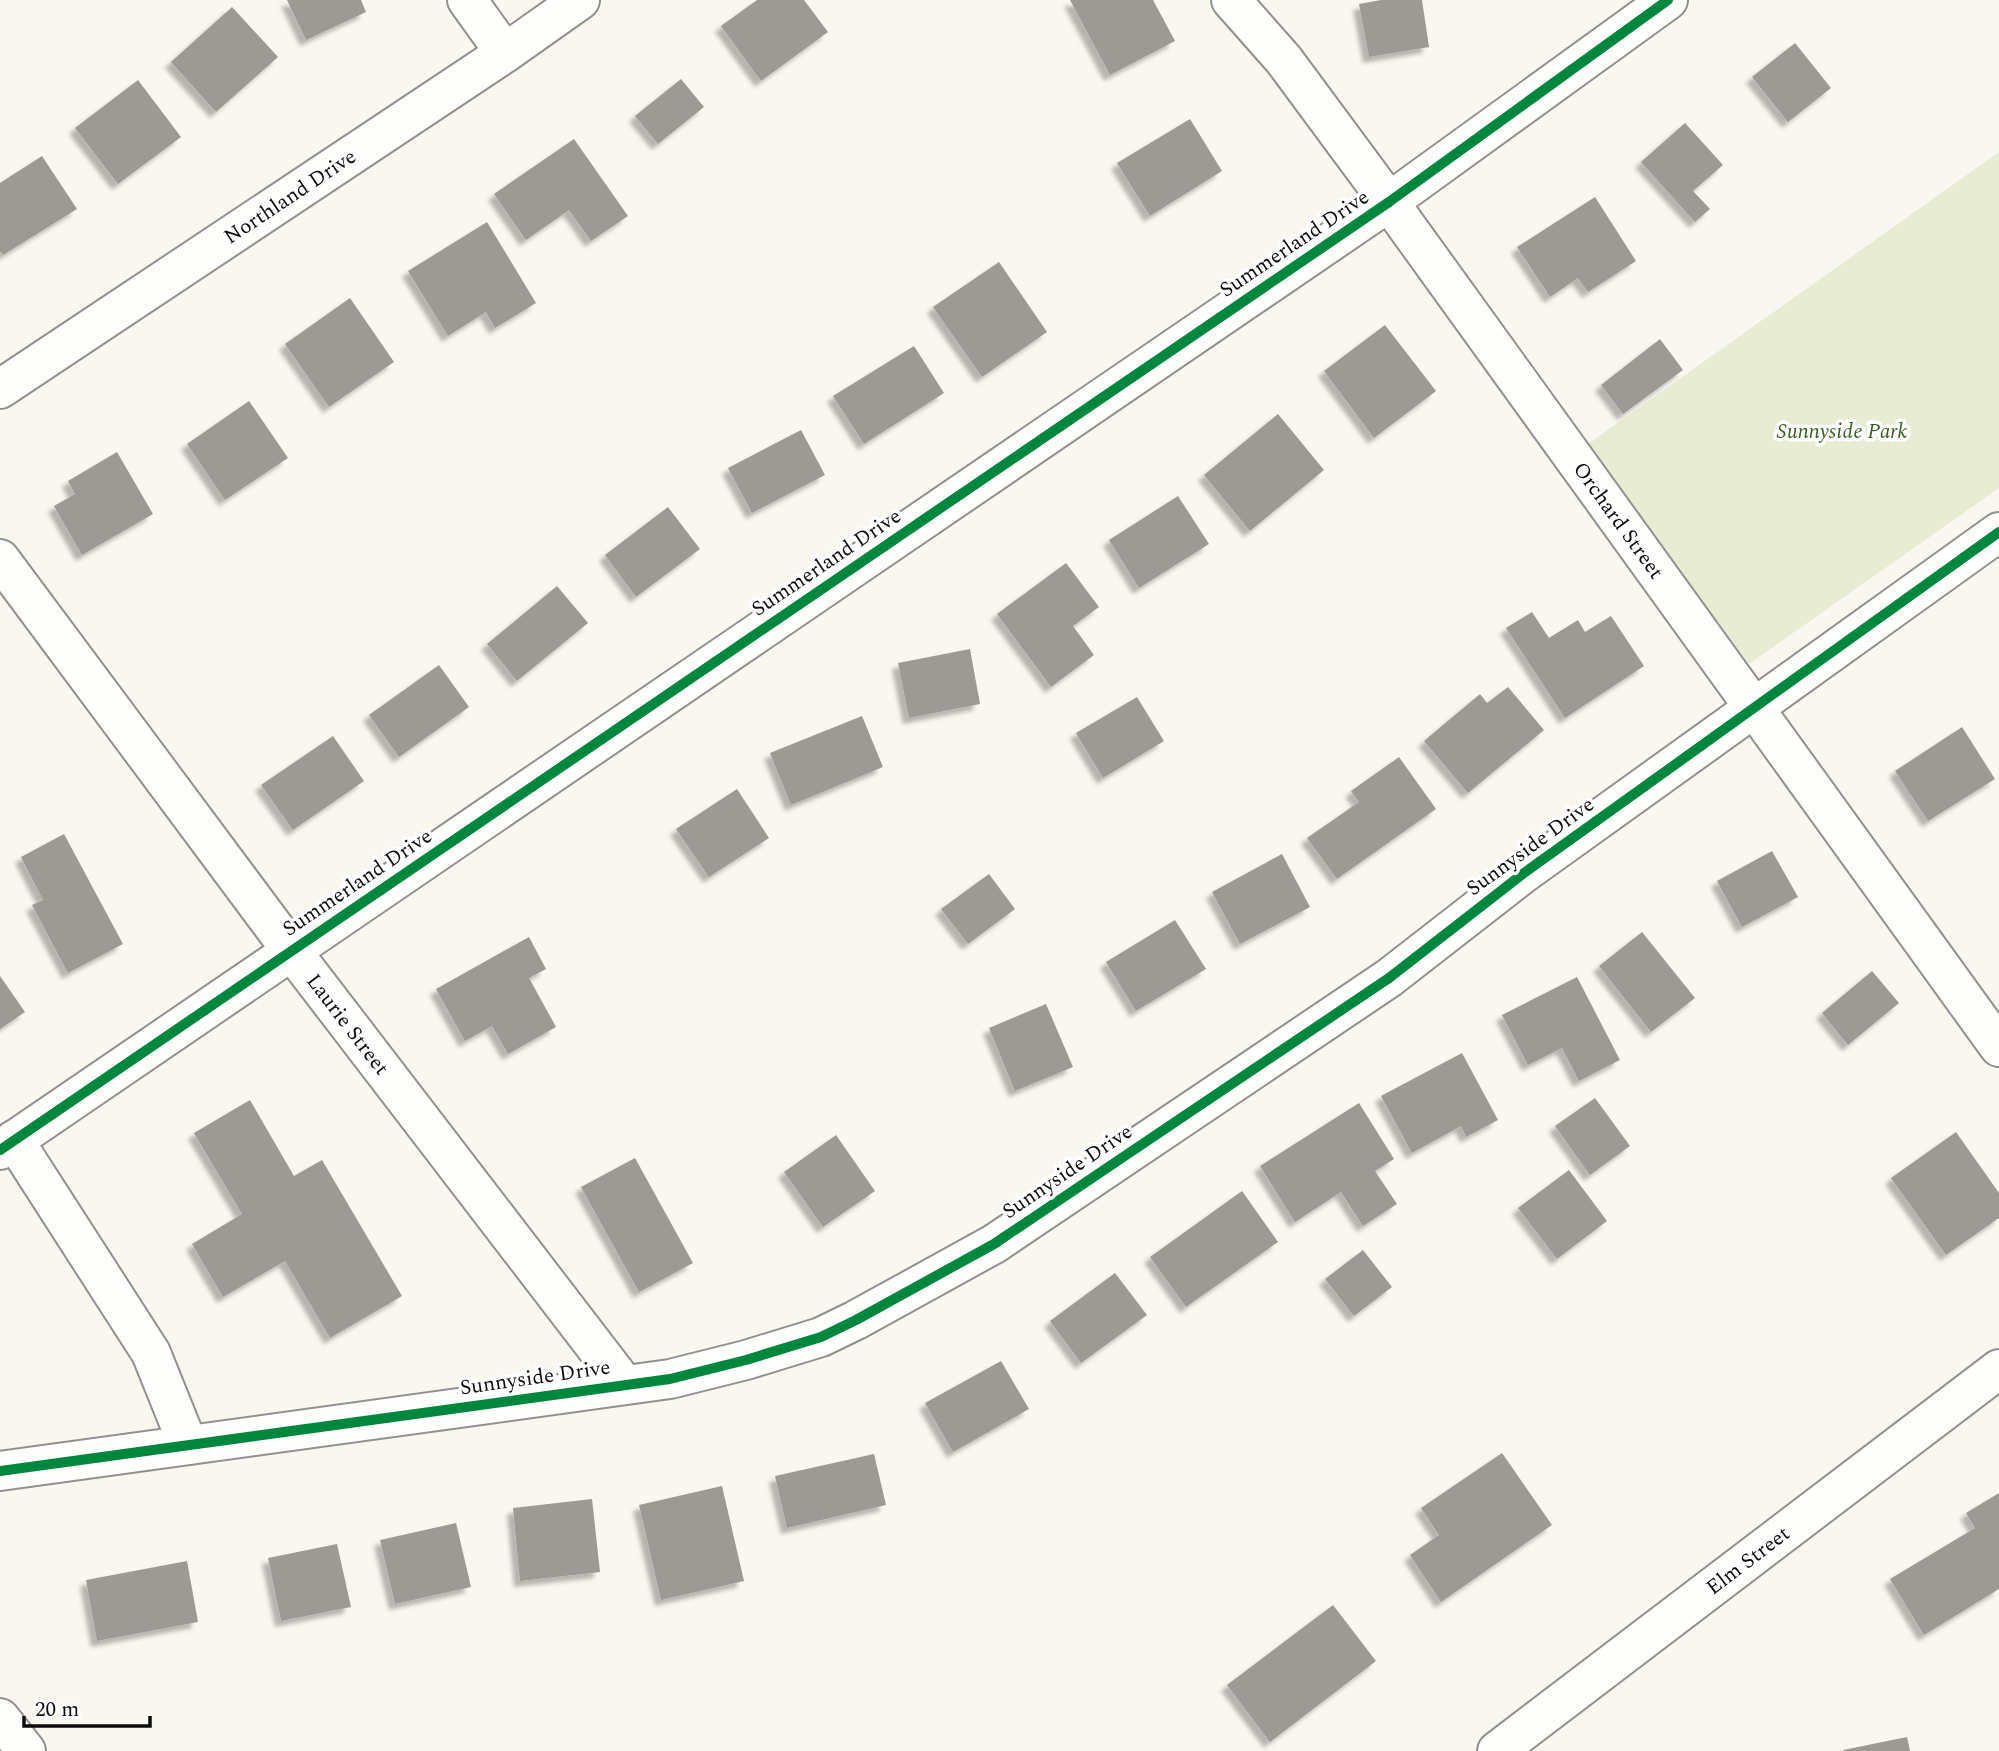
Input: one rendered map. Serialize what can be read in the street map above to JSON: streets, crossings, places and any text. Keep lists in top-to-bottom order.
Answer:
{
  "streets": {
    "street": [
      "Northland Drive",
      "Summerland Drive",
      "Orchard Street",
      "Sunnyside Drive",
      "Laurie Street",
      "Elm Street"
    ]
  },
  "crossings": [
    ["Summerland Drive", "Orchard Street"],
    ["Summerland Drive", "Laurie Street"],
    ["Orchard Street", "Sunnyside Drive"],
    ["Sunnyside Drive", "Laurie Street"]
  ],
  "parks": ["Sunnyside Park"],
  "scale_bar": "20 m"
}
